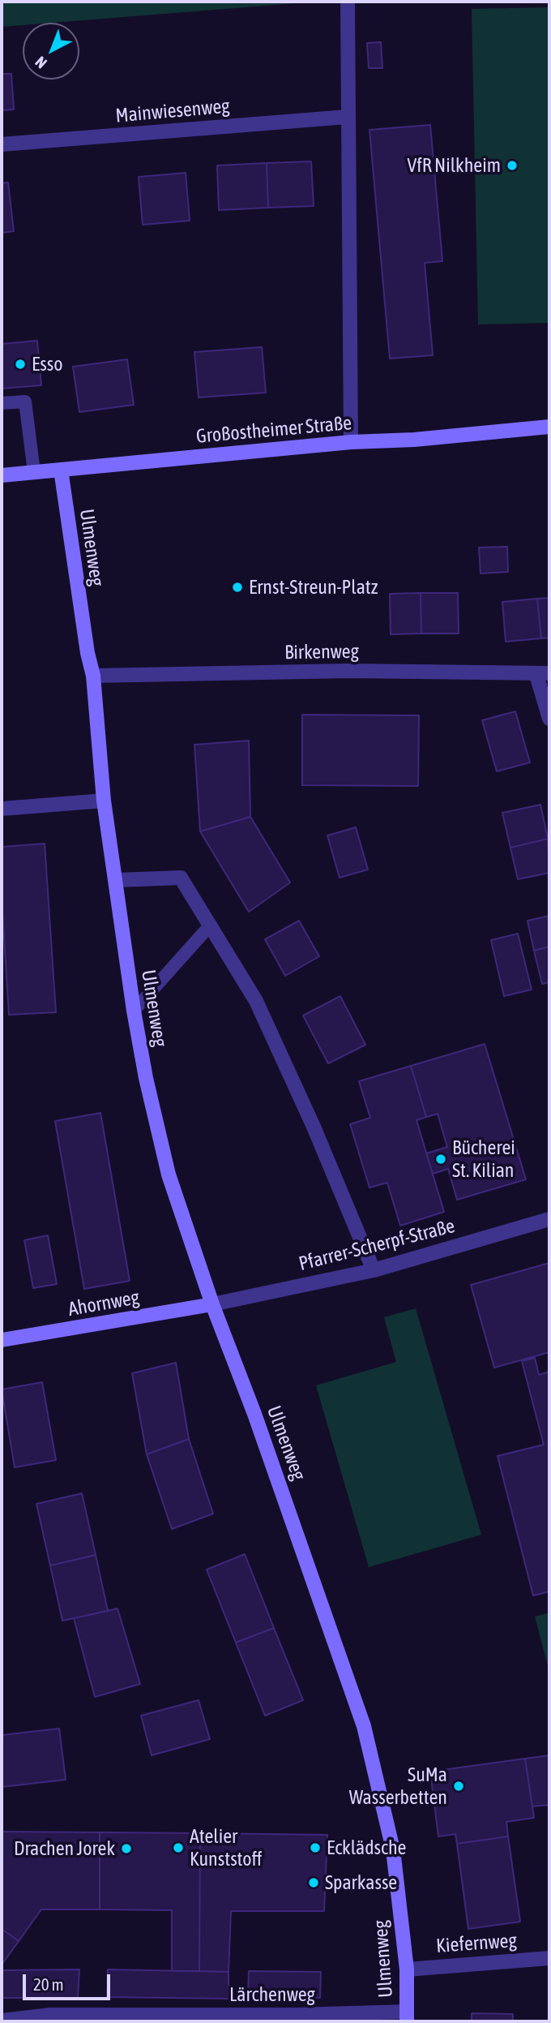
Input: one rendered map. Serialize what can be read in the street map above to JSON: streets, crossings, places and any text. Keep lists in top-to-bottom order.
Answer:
{
  "streets": {
    "street": [
      "Mainwiesenweg",
      "Großostheimer Straße",
      "Ulmenweg",
      "Birkenweg",
      "Pfarrer-Scherpf-Straße",
      "Ahornweg",
      "Kiefernweg",
      "Lärchenweg"
    ]
  },
  "crossings": [
    ["Großostheimer Straße", "Ulmenweg"],
    ["Ulmenweg", "Birkenweg"],
    ["Ulmenweg", "Pfarrer-Scherpf-Straße"],
    ["Ulmenweg", "Ahornweg"],
    ["Ulmenweg", "Kiefernweg"],
    ["Ulmenweg", "Lärchenweg"],
    ["Pfarrer-Scherpf-Straße", "Ahornweg"]
  ],
  "places": [
    "VfR Nilkheim",
    "Esso",
    "Ernst-Streun-Platz",
    "Bücherei St. Kilian",
    "SuMa Wasserbetten",
    "Atelier Kunststoff",
    "Ecklädsche",
    "Drachen Jorek",
    "Sparkasse"
  ],
  "scale_bar": "20 m",
  "north": "bottom left"
}
